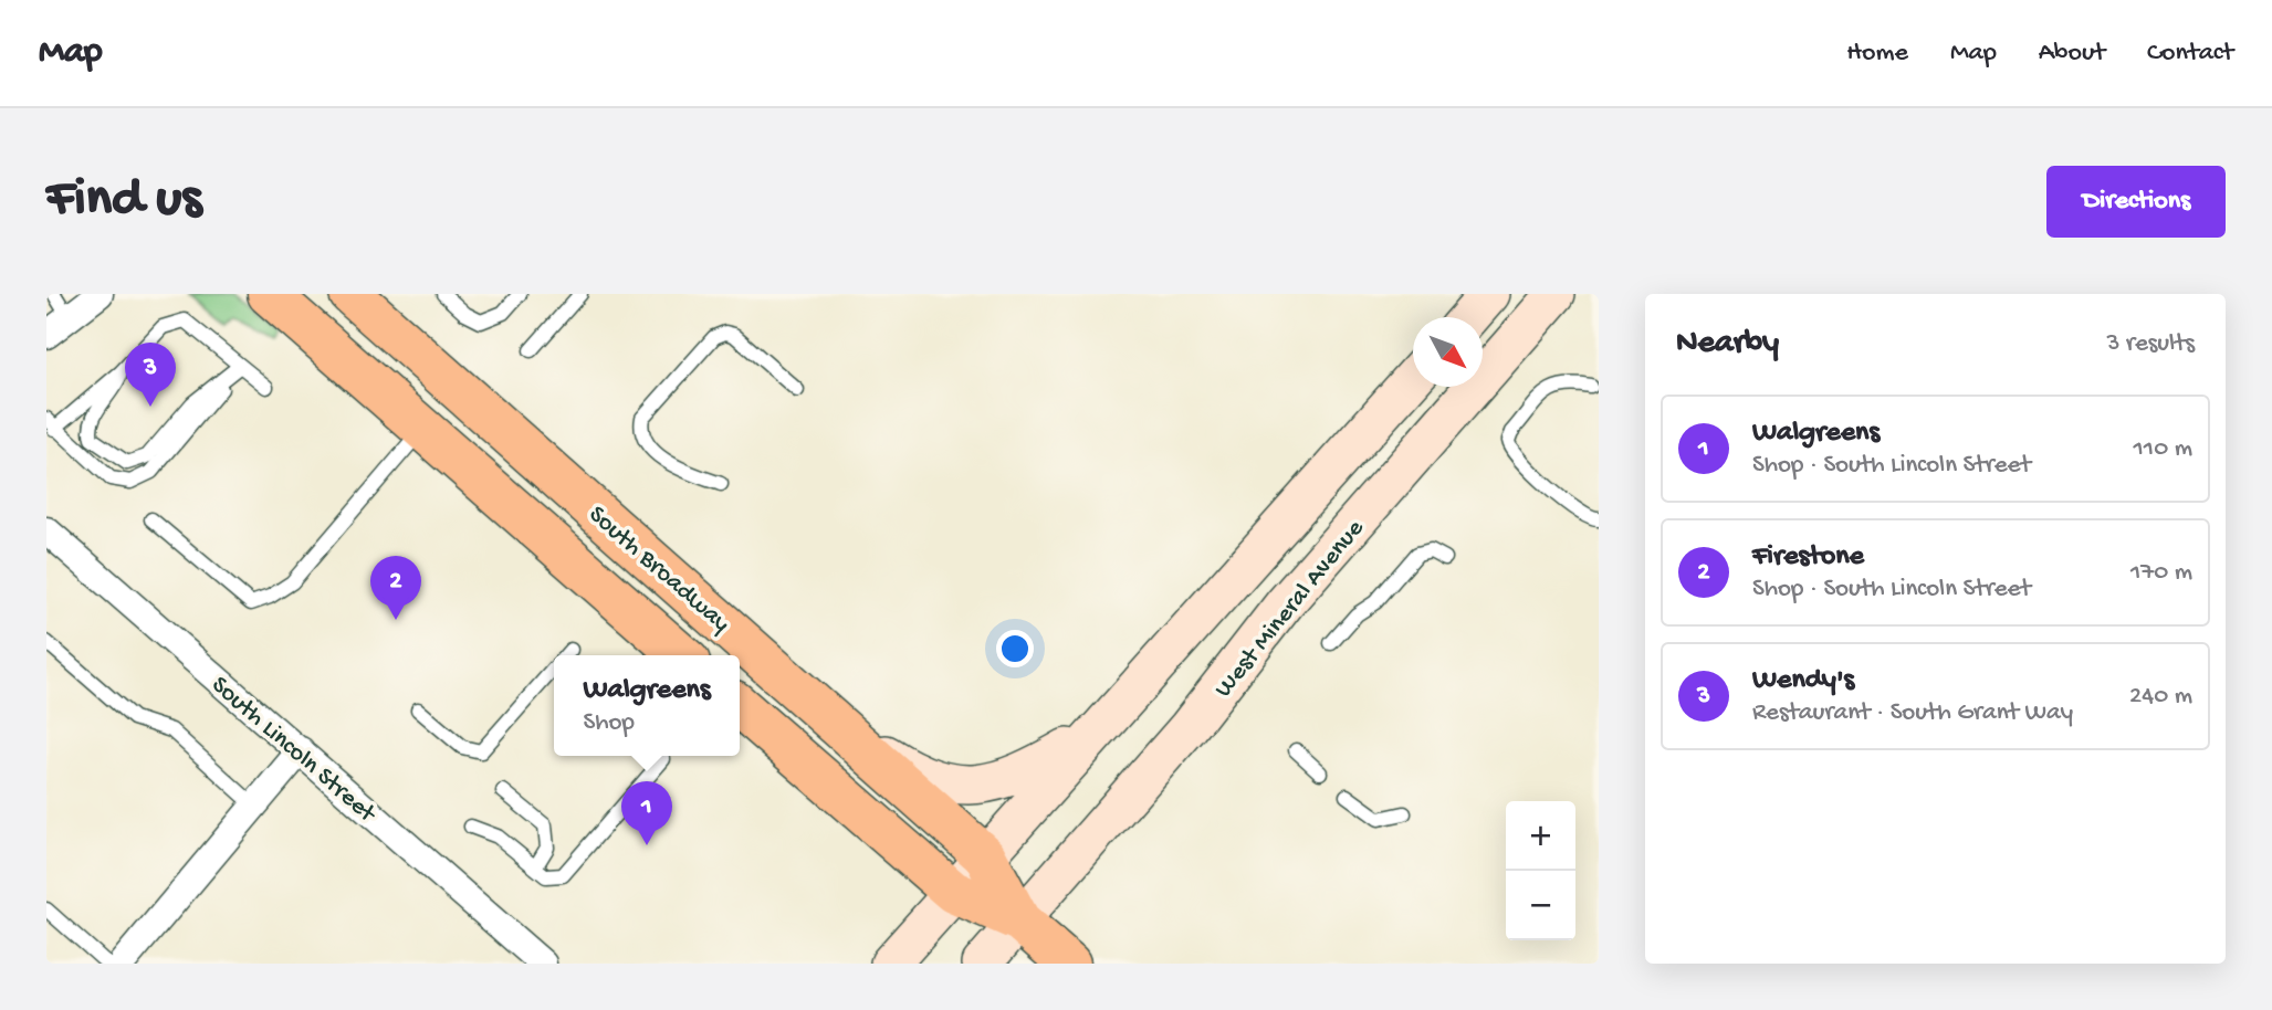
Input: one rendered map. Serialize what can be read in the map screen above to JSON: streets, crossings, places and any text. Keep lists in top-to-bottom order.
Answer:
{
  "streets": {
    "main road": ["South Broadway", "West Mineral Avenue"],
    "street": ["South Lincoln Street"]
  },
  "crossings": [
    ["South Broadway", "West Mineral Avenue"]
  ],
  "north": "bottom right",
  "page": {
    "header": "Map",
    "nav": [
      "Home",
      "Map",
      "About",
      "Contact"
    ],
    "buttons": "Directions",
    "title": "Find us",
    "heading": ["Nearby", "3 results"],
    "pins": ["3", "2", "1"],
    "list": [
      {
        "mark": "1",
        "name": "Walgreens",
        "note": "Shop · South Lincoln Street",
        "value": "110 m"
      },
      {
        "mark": "2",
        "name": "Firestone",
        "note": "Shop · South Lincoln Street",
        "value": "170 m"
      },
      {
        "mark": "3",
        "name": "Wendy's",
        "note": "Restaurant · South Grant Way",
        "value": "240 m"
      }
    ],
    "popup": ["Walgreens", "Shop"],
    "map_buttons": ["+", "−"]
  }
}
